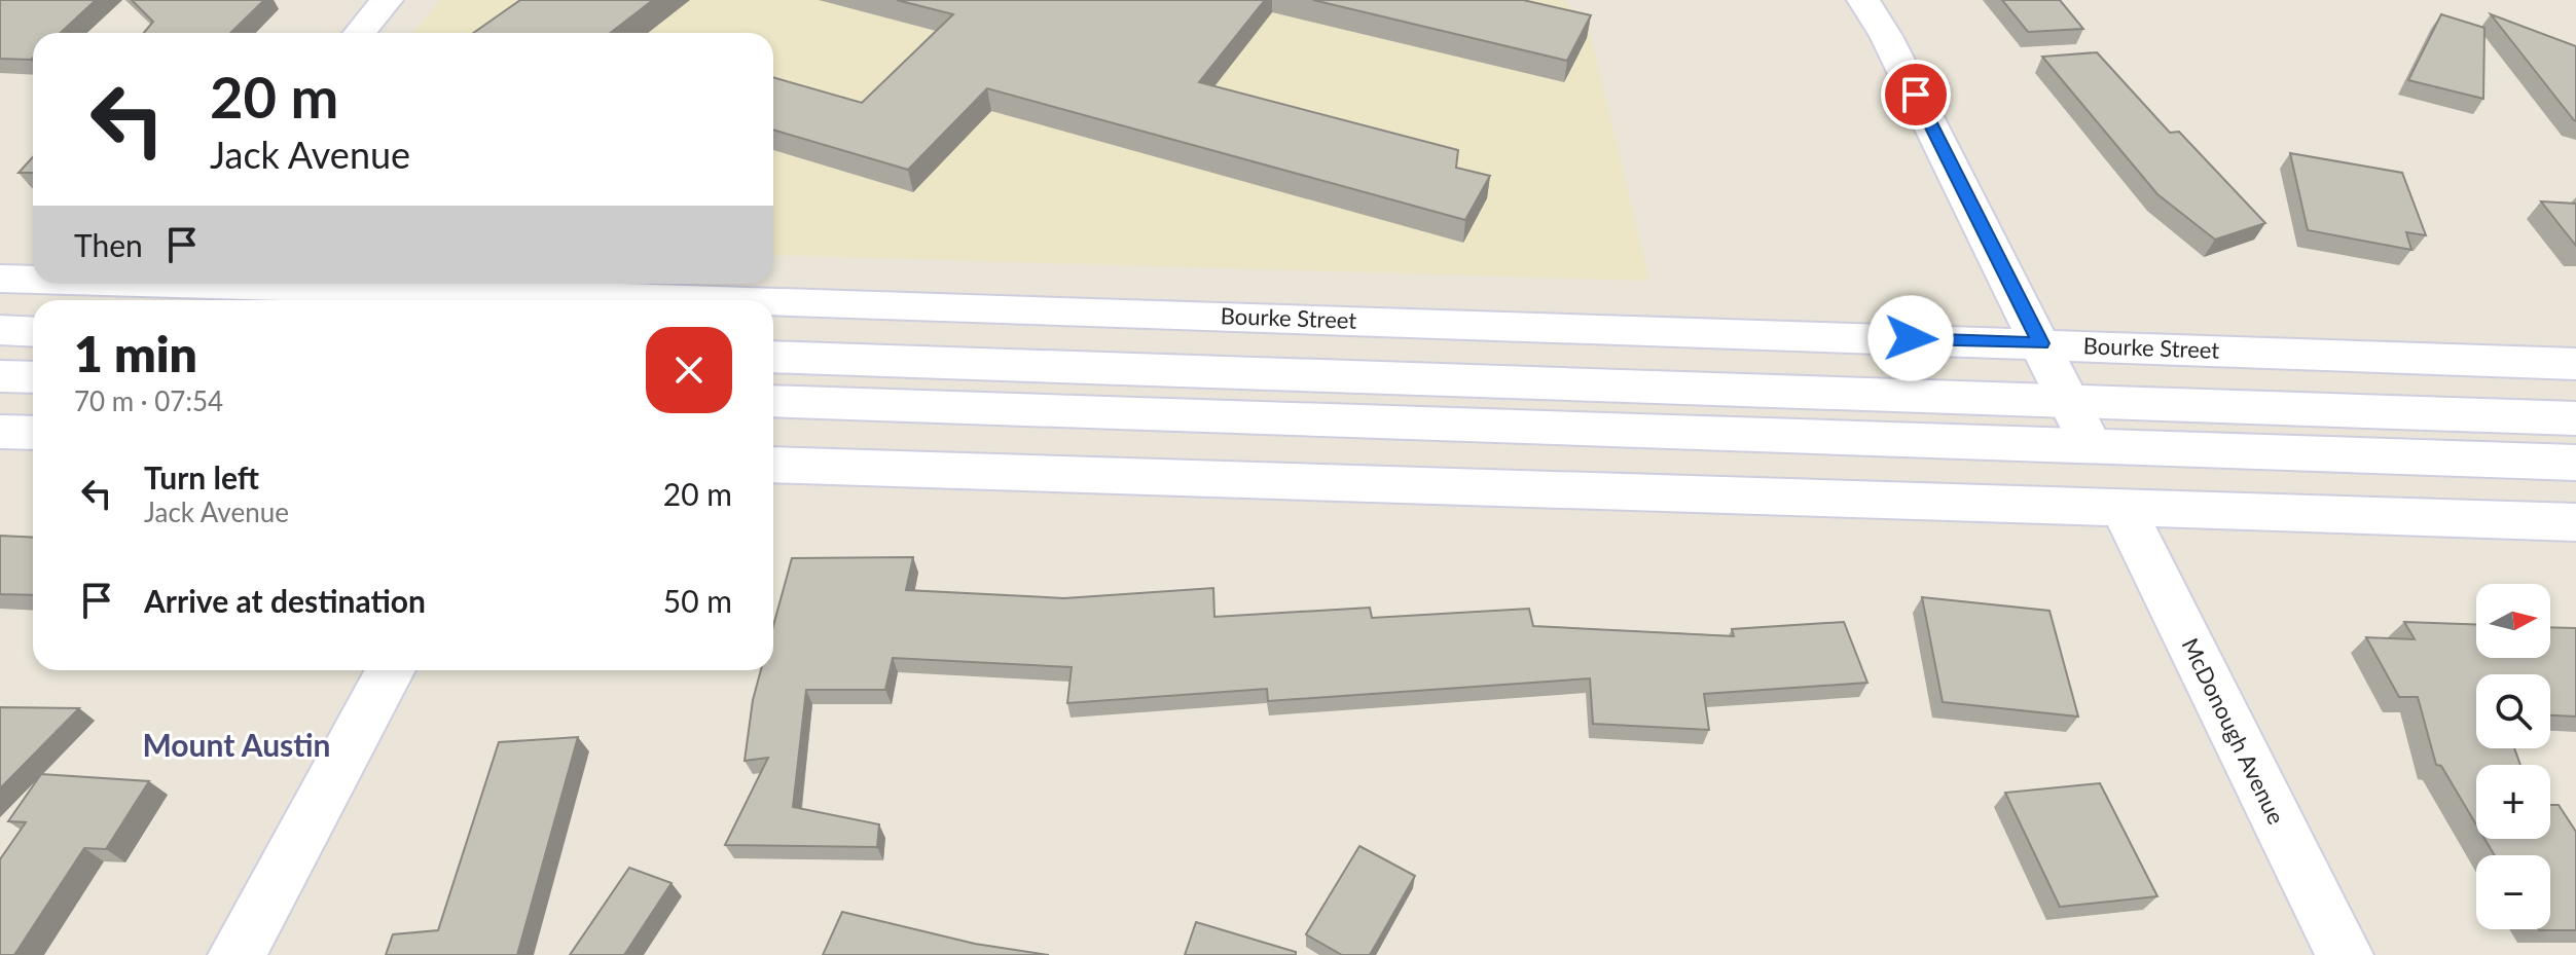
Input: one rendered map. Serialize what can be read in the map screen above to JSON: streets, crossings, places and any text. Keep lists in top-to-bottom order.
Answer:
{
  "streets": {
    "street": ["Bourke Street", "McDonough Avenue"]
  },
  "districts": ["Mount Austin"],
  "north": "right",
  "page": {
    "turn": ["20 m", "Jack Avenue"],
    "then": "Then",
    "heading": ["1 min", "70 m · 07:54"],
    "list": [
      {
        "name": "Turn left",
        "note": "Jack Avenue",
        "value": "20 m"
      },
      {
        "name": "Arrive at destination",
        "value": "50 m"
      }
    ],
    "map_buttons": ["+", "−"]
  }
}
